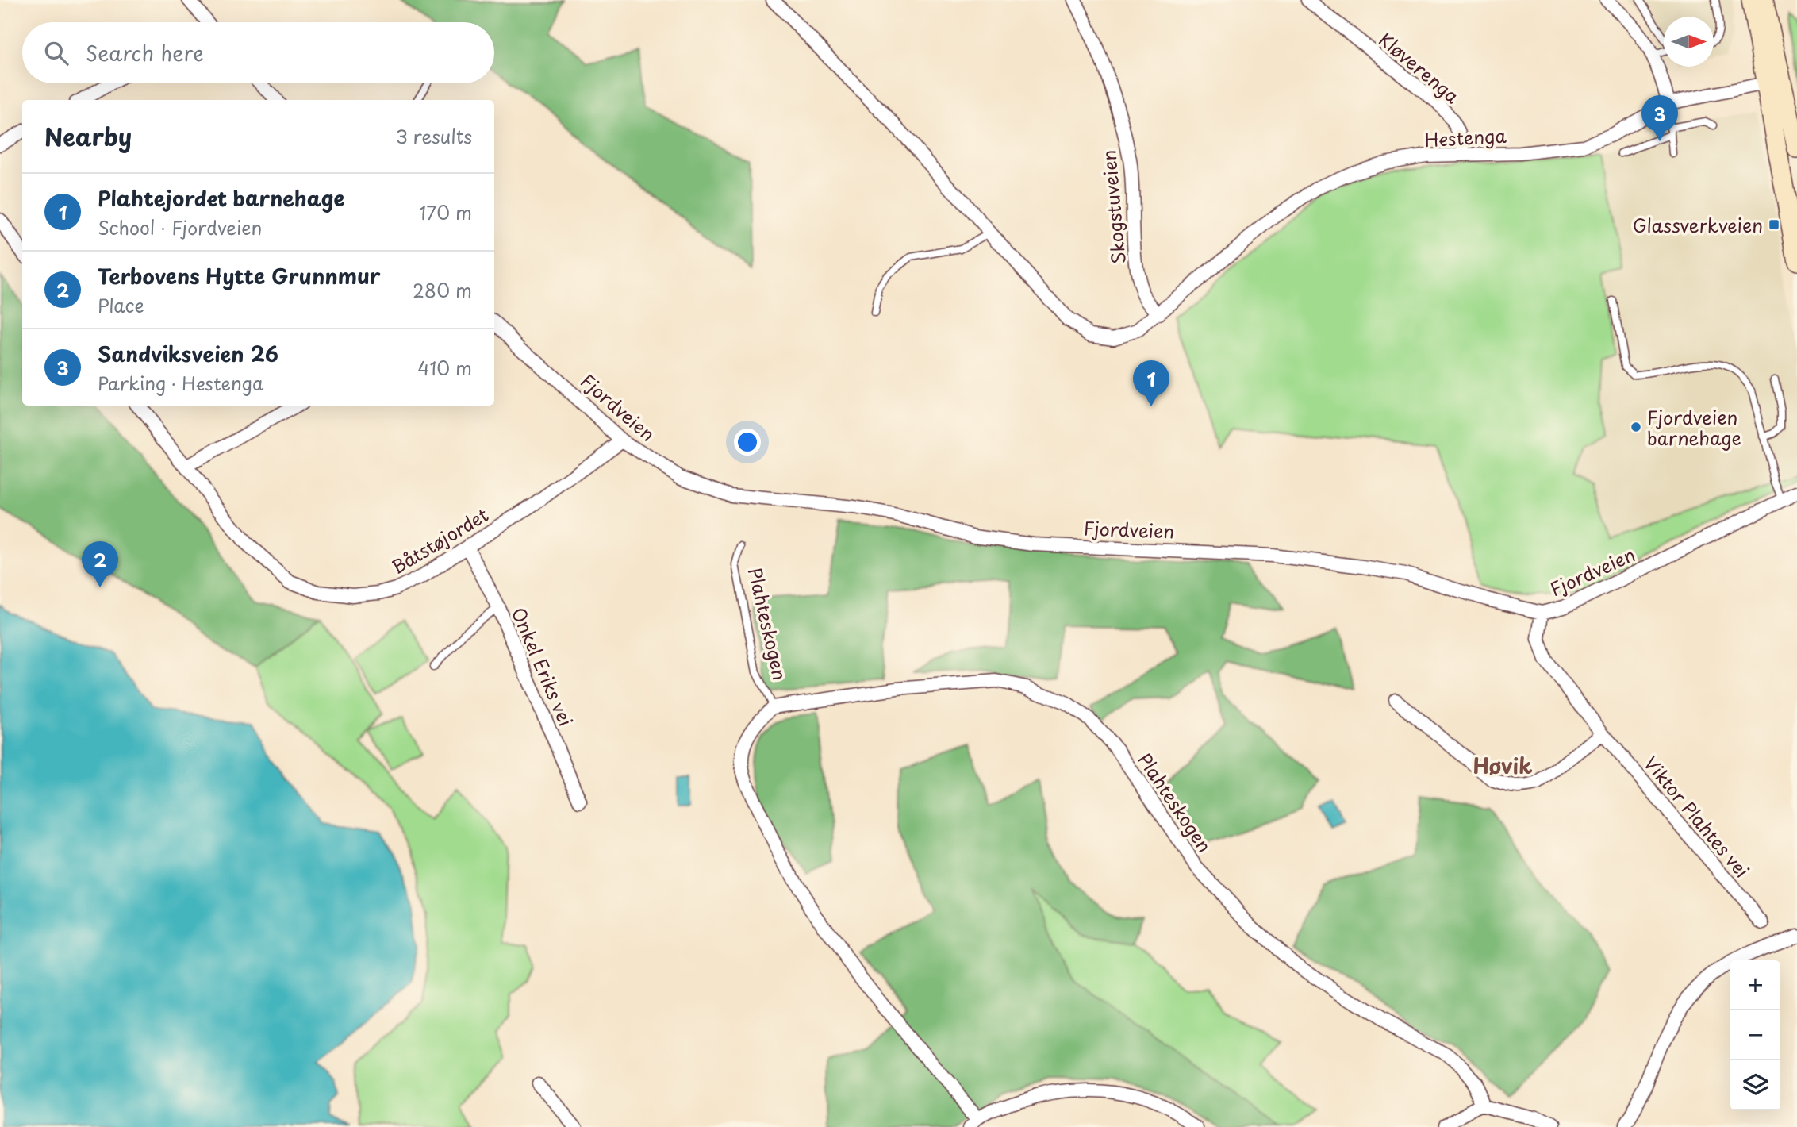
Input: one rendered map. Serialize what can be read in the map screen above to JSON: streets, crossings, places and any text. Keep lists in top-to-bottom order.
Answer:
{
  "streets": {
    "street": [
      "Kløverenga",
      "Hestenga",
      "Skogstuveien",
      "Fjordveien",
      "Båtstøjordet",
      "Plahteskogen",
      "Onkel Eriks vei",
      "Viktor Plahtes vei"
    ]
  },
  "crossings": [
    ["Kløverenga", "Hestenga"],
    ["Hestenga", "Skogstuveien"],
    ["Fjordveien", "Båtstøjordet"],
    ["Fjordveien", "Viktor Plahtes vei"],
    ["Båtstøjordet", "Onkel Eriks vei"]
  ],
  "districts": ["Høvik"],
  "places": {
    "transit": ["Glassverkveien"],
    "other": ["Fjordveien barnehage"]
  },
  "north": "right",
  "page": {
    "search": "Search here",
    "pins": ["3", "1", "2"],
    "heading": ["Nearby", "3 results"],
    "list": [
      {
        "mark": "1",
        "name": "Plahtejordet barnehage",
        "note": "School · Fjordveien",
        "value": "170 m"
      },
      {
        "mark": "2",
        "name": "Terbovens Hytte Grunnmur",
        "note": "Place",
        "value": "280 m"
      },
      {
        "mark": "3",
        "name": "Sandviksveien 26",
        "note": "Parking · Hestenga",
        "value": "410 m"
      }
    ],
    "map_buttons": ["+", "−"]
  }
}
